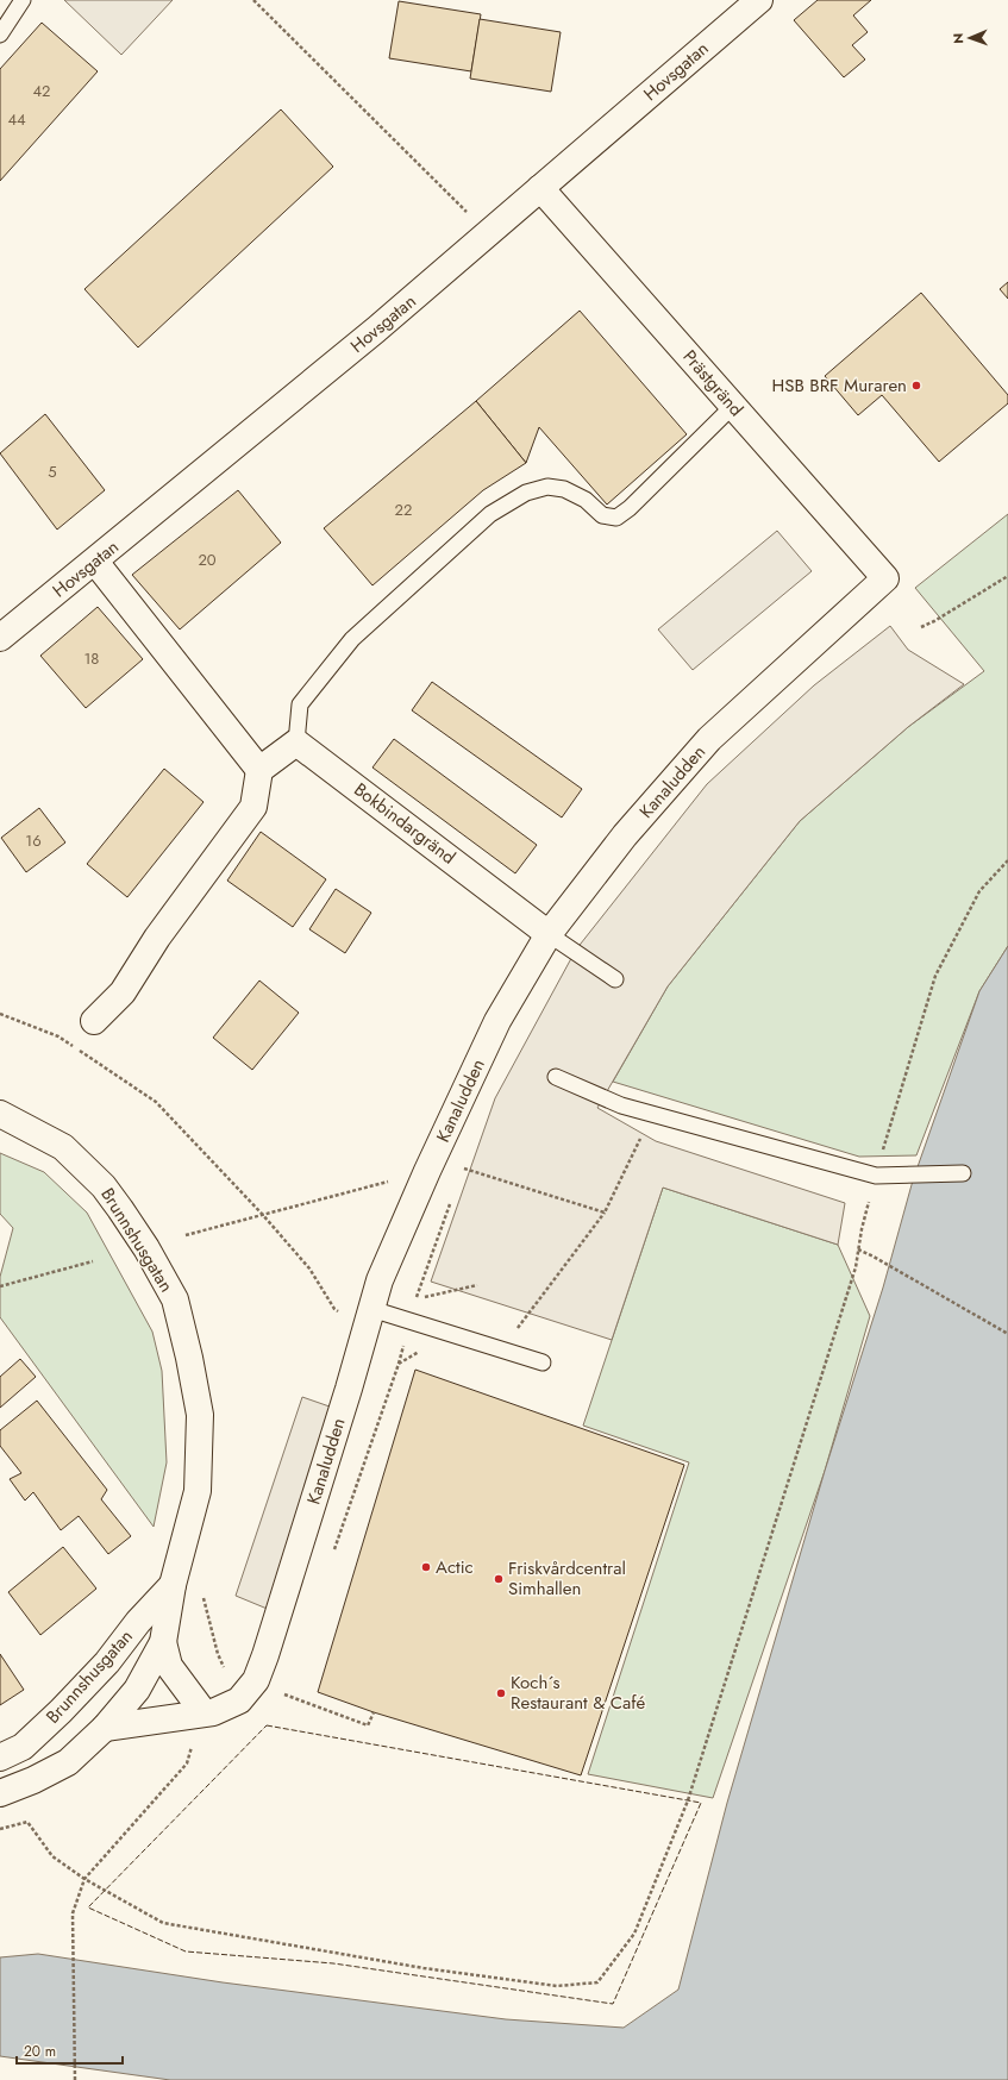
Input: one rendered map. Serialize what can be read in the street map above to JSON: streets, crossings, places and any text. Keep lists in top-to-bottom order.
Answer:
{
  "streets": {
    "street": [
      "Hovsgatan",
      "Prästgränd",
      "Kanaludden",
      "Bokbindargränd",
      "Brunnshusgatan"
    ]
  },
  "crossings": [
    ["Hovsgatan", "Prästgränd"],
    ["Prästgränd", "Kanaludden"],
    ["Kanaludden", "Bokbindargränd"],
    ["Kanaludden", "Brunnshusgatan"]
  ],
  "places": [
    "HSB BRF Muraren",
    "Actic",
    "Friskvårdcentral Simhallen",
    "Koch´s Restaurant & Café"
  ],
  "house_numbers": [
    "42",
    "44",
    "5",
    "22",
    "20",
    "18",
    "16"
  ],
  "scale_bar": "20 m",
  "north": "left"
}
